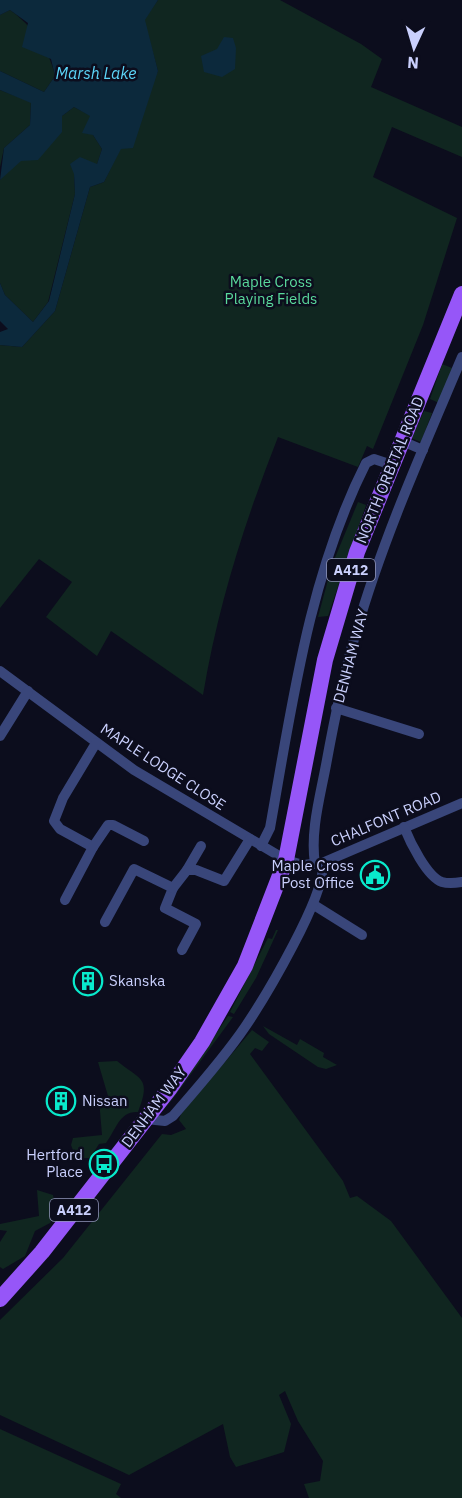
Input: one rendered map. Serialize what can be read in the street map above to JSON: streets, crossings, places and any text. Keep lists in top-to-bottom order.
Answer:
{
  "streets": {
    "main road": ["NORTH ORBITAL ROAD", "A412", "DENHAM WAY"],
    "street": ["MAPLE LODGE CLOSE", "CHALFONT ROAD"]
  },
  "crossings": [
    ["NORTH ORBITAL ROAD", "DENHAM WAY"],
    ["NORTH ORBITAL ROAD", "MAPLE LODGE CLOSE"],
    ["DENHAM WAY", "MAPLE LODGE CLOSE"],
    ["DENHAM WAY", "CHALFONT ROAD"]
  ],
  "water": ["Marsh Lake"],
  "parks": ["Maple Cross Playing Fields"],
  "places": {
    "public building": ["Maple Cross Post Office"],
    "building": ["Skanska", "Nissan"],
    "bus stop": ["Hertford Place"]
  },
  "north": "bottom"
}
